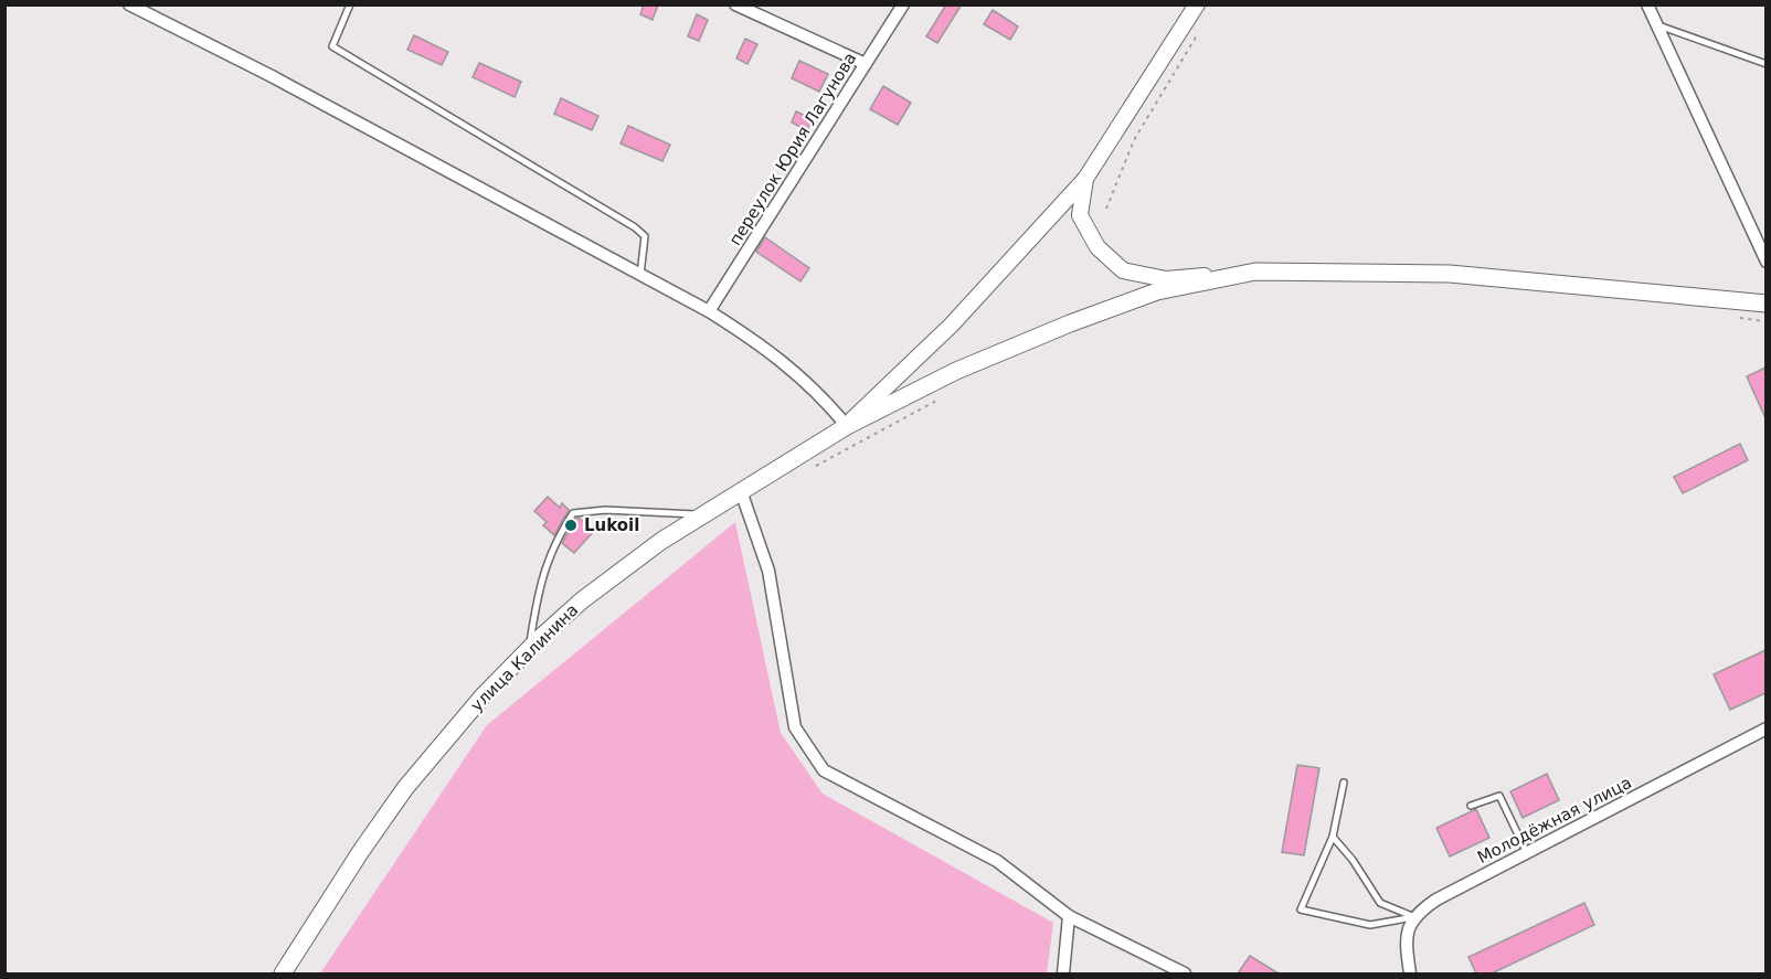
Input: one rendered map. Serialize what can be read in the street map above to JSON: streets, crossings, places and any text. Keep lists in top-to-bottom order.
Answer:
{
  "streets": {
    "main road": ["улица Калинина"],
    "street": ["переулок Юрия Лагунова", "Молодёжная улица"]
  },
  "places": ["Lukoil"]
}
